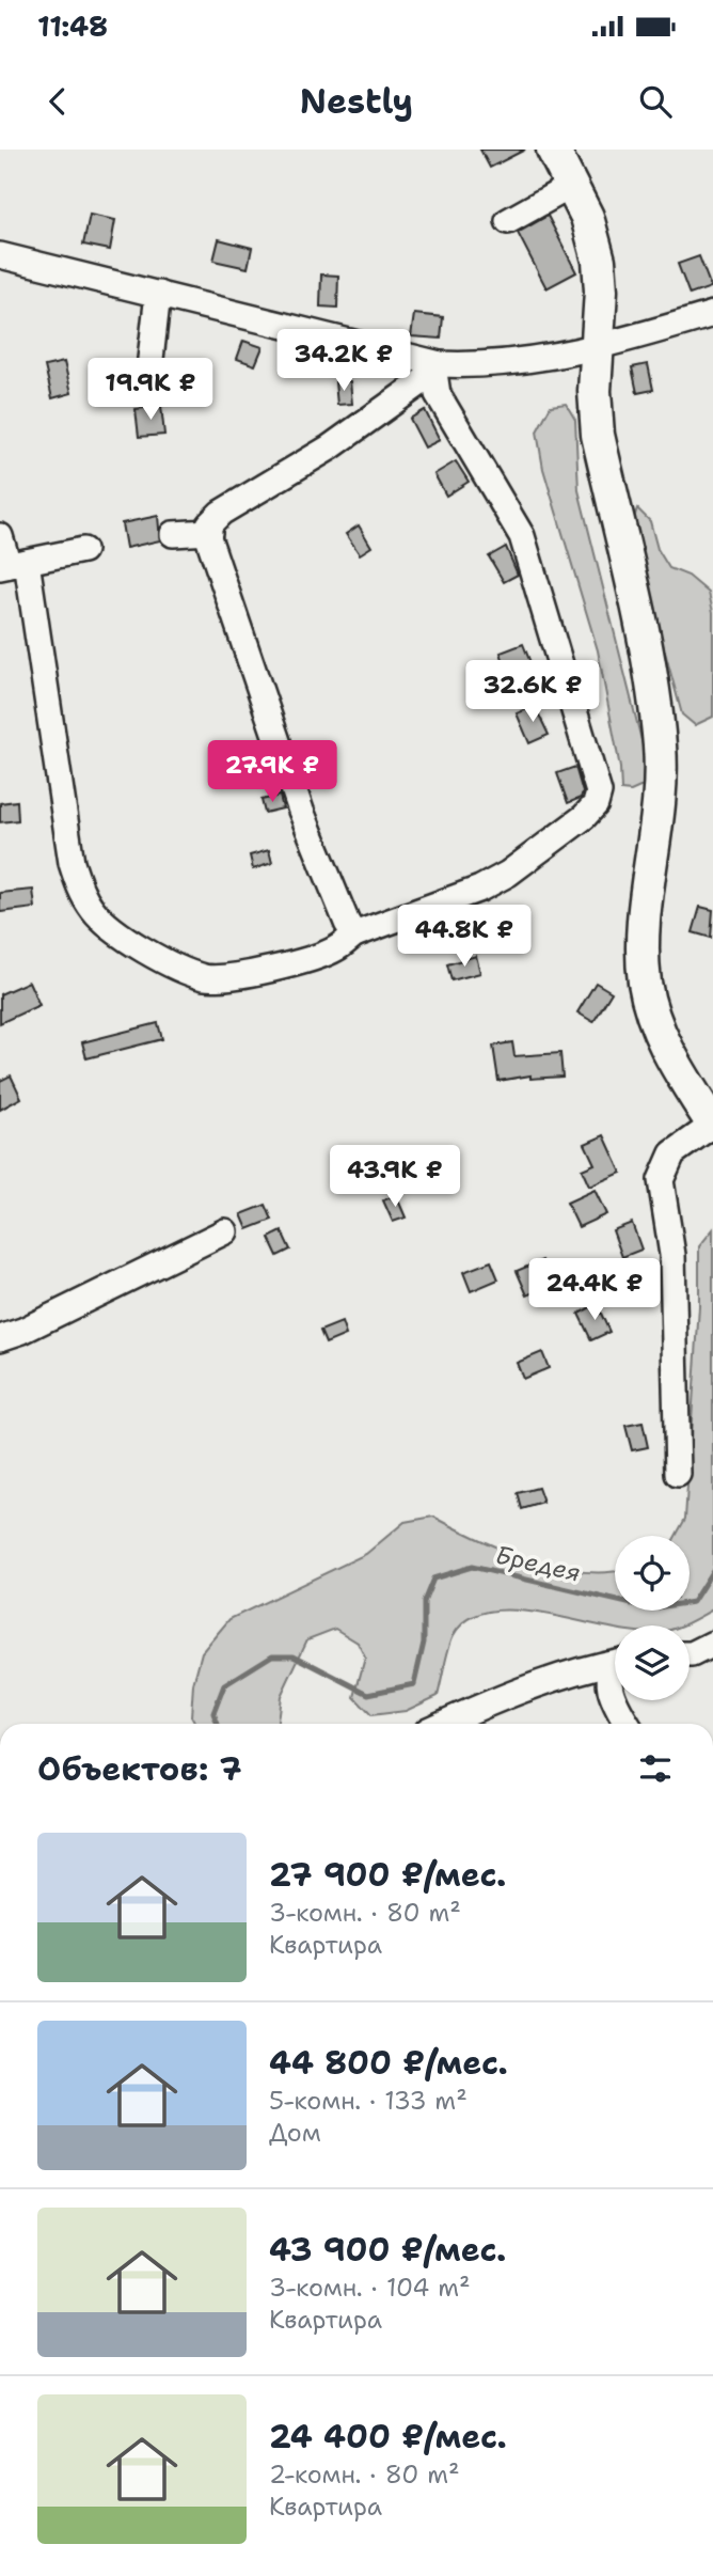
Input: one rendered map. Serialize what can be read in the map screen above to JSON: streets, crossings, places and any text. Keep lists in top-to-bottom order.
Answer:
{
  "water": ["Бредея"],
  "page": {
    "status": "11:48",
    "header": "Nestly",
    "price": [
      "34.2K ₽",
      "19.9K ₽",
      "32.6K ₽",
      "27.9K ₽",
      "44.8K ₽",
      "43.9K ₽",
      "24.4K ₽"
    ],
    "heading": "Объектов: 7",
    "list": [
      {
        "name": "27 900 ₽/мес.",
        "note": "3-комн. · 80 m² · Квартира"
      },
      {
        "name": "44 800 ₽/мес.",
        "note": "5-комн. · 133 m² · Дом"
      },
      {
        "name": "43 900 ₽/мес.",
        "note": "3-комн. · 104 m² · Квартира"
      },
      {
        "name": "24 400 ₽/мес.",
        "note": "2-комн. · 80 m² · Квартира"
      }
    ]
  }
}
